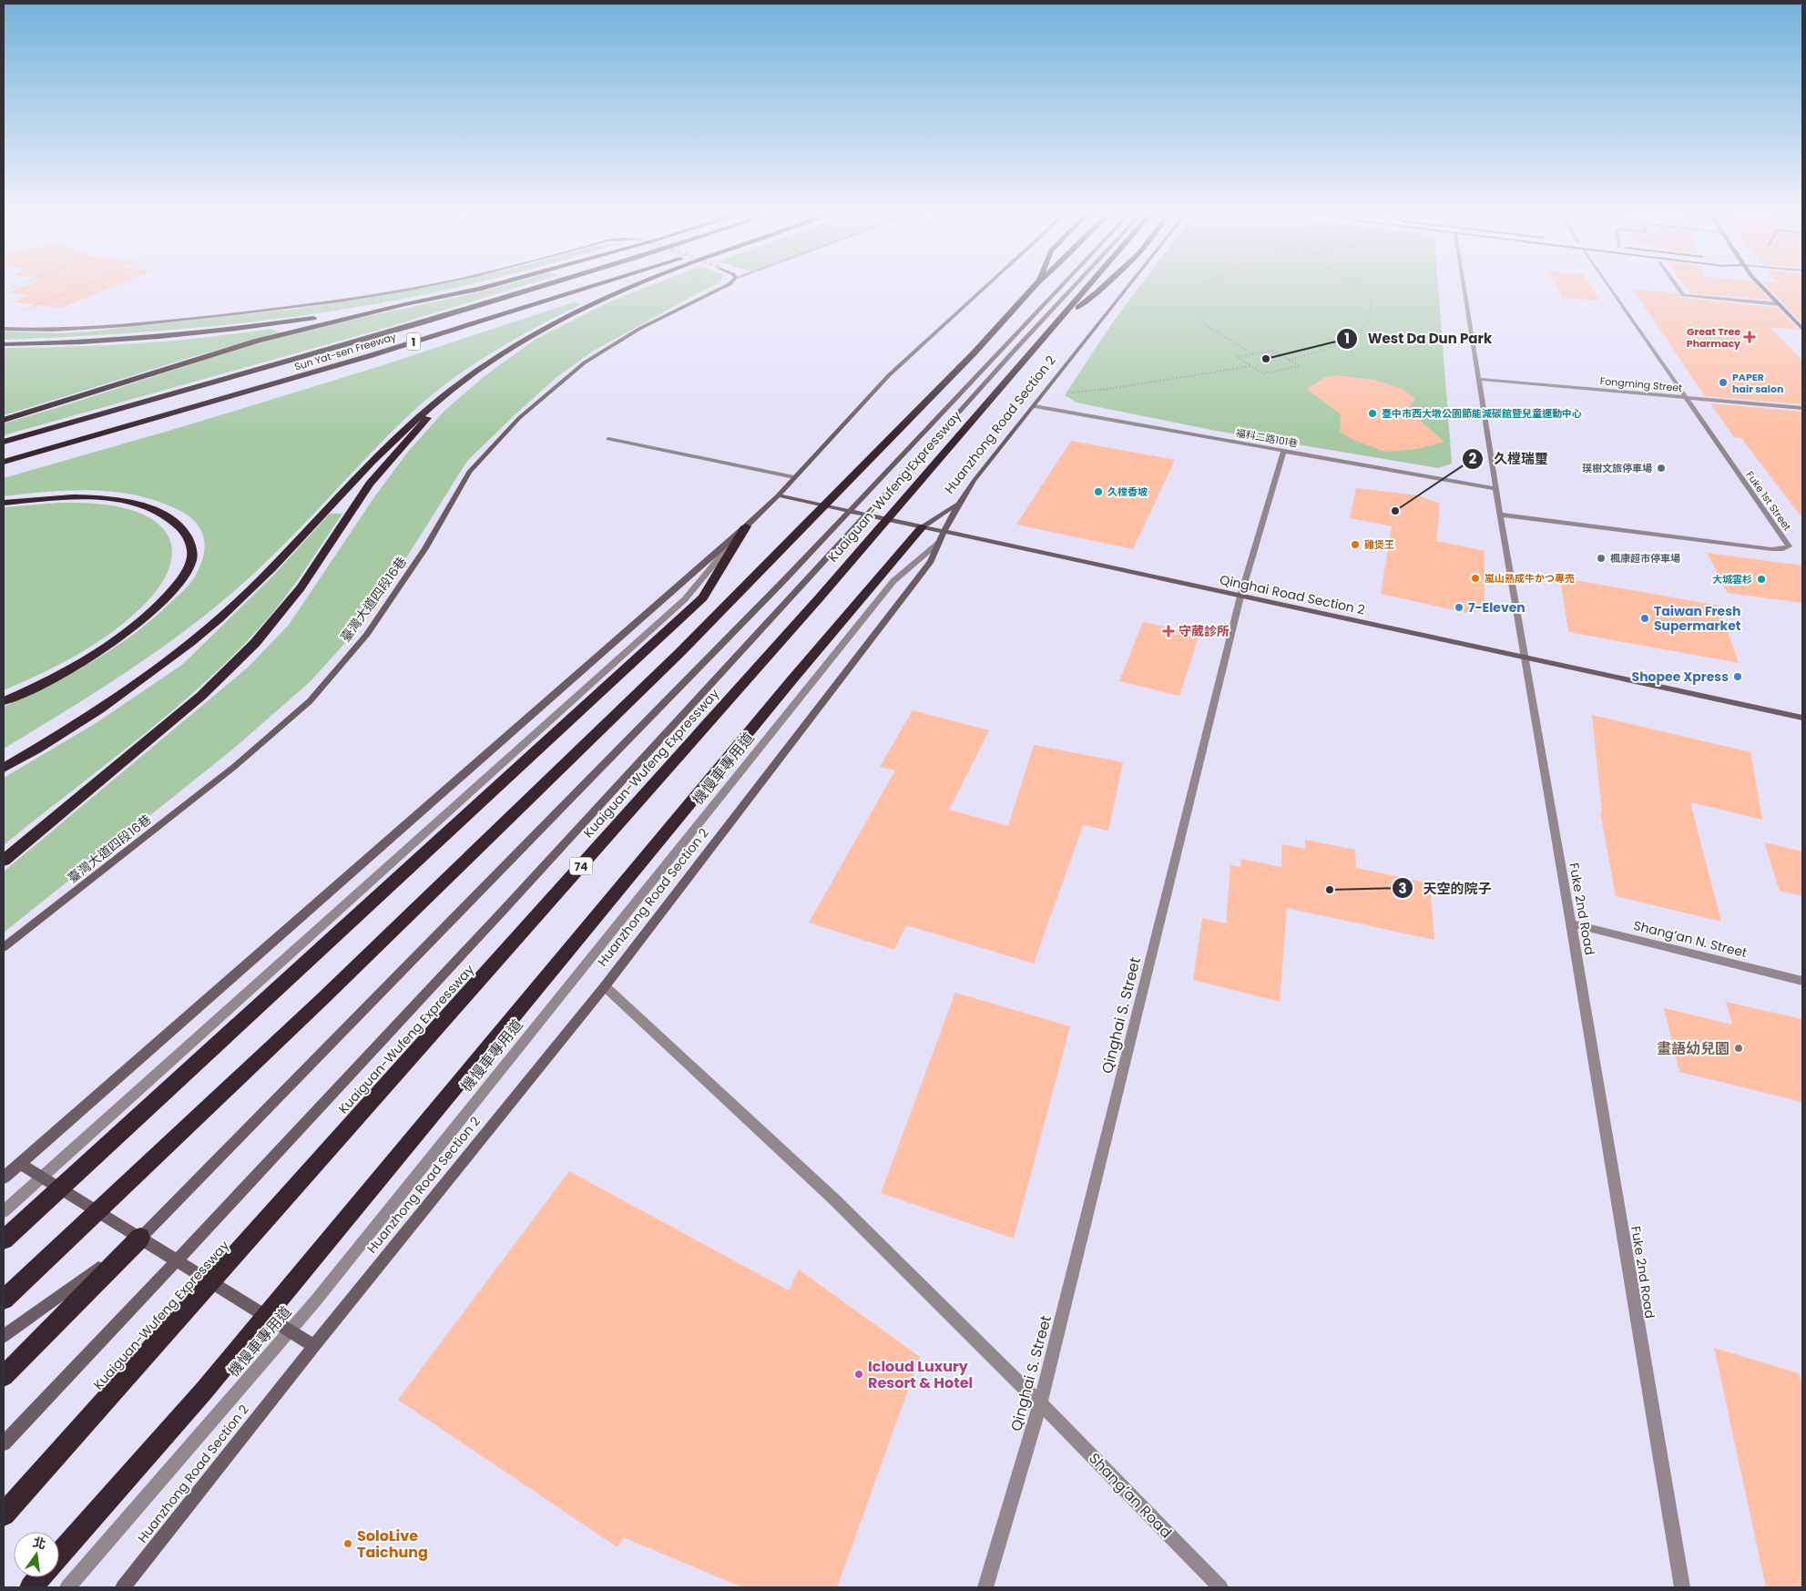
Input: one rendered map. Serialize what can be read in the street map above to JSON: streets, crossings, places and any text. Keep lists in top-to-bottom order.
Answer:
{
  "streets": {
    "highway": [
      "1",
      "Sun Yat-sen Freeway",
      "Kuaiguan-Wufeng Expressway",
      "74"
    ],
    "street": [
      "Fongming Street",
      "Huanzhong Road Section 2",
      "福科二路101巷",
      "Fuke 1st Street",
      "Qinghai Road Section 2",
      "臺灣大道四段16巷",
      "機慢車專用道",
      "Fuke 2nd Road",
      "Shang’an N. Street",
      "Qinghai S. Street",
      "Shang’an Road"
    ]
  },
  "crossings": [
    ["Fongming Street", "Fuke 1st Street"],
    ["Fongming Street", "Fuke 2nd Road"],
    ["Huanzhong Road Section 2", "福科二路101巷"],
    ["Huanzhong Road Section 2", "Qinghai Road Section 2"],
    ["Huanzhong Road Section 2", "機慢車專用道"],
    ["Huanzhong Road Section 2", "Shang’an Road"],
    ["福科二路101巷", "Fuke 2nd Road"],
    ["福科二路101巷", "Qinghai S. Street"],
    ["Kuaiguan-Wufeng Expressway", "74"],
    ["Fuke 1st Street", "Fuke 2nd Road"],
    ["Qinghai Road Section 2", "Fuke 2nd Road"],
    ["Qinghai Road Section 2", "Qinghai S. Street"],
    ["Fuke 2nd Road", "Shang’an N. Street"],
    ["Qinghai S. Street", "Shang’an Road"]
  ],
  "places": {
    "health": ["Great Tree Pharmacy", "守葳診所"],
    "other": [
      "West Da Dun Park",
      "PAPER hair salon",
      "臺中市西大墩公園節能減碳館暨兒童運動中心",
      "璞樹文旅停車場",
      "久樘香坡",
      "久樘瑞璽",
      "雞煲王",
      "楓康超市停車場",
      "嵐山熟成牛かつ專売",
      "大城雲杉",
      "7-Eleven",
      "Taiwan Fresh Supermarket",
      "Shopee Xpress",
      "天空的院子",
      "畫語幼兒園",
      "Icloud Luxury Resort & Hotel",
      "SoloLive Taichung"
    ]
  },
  "north": "top"
}
